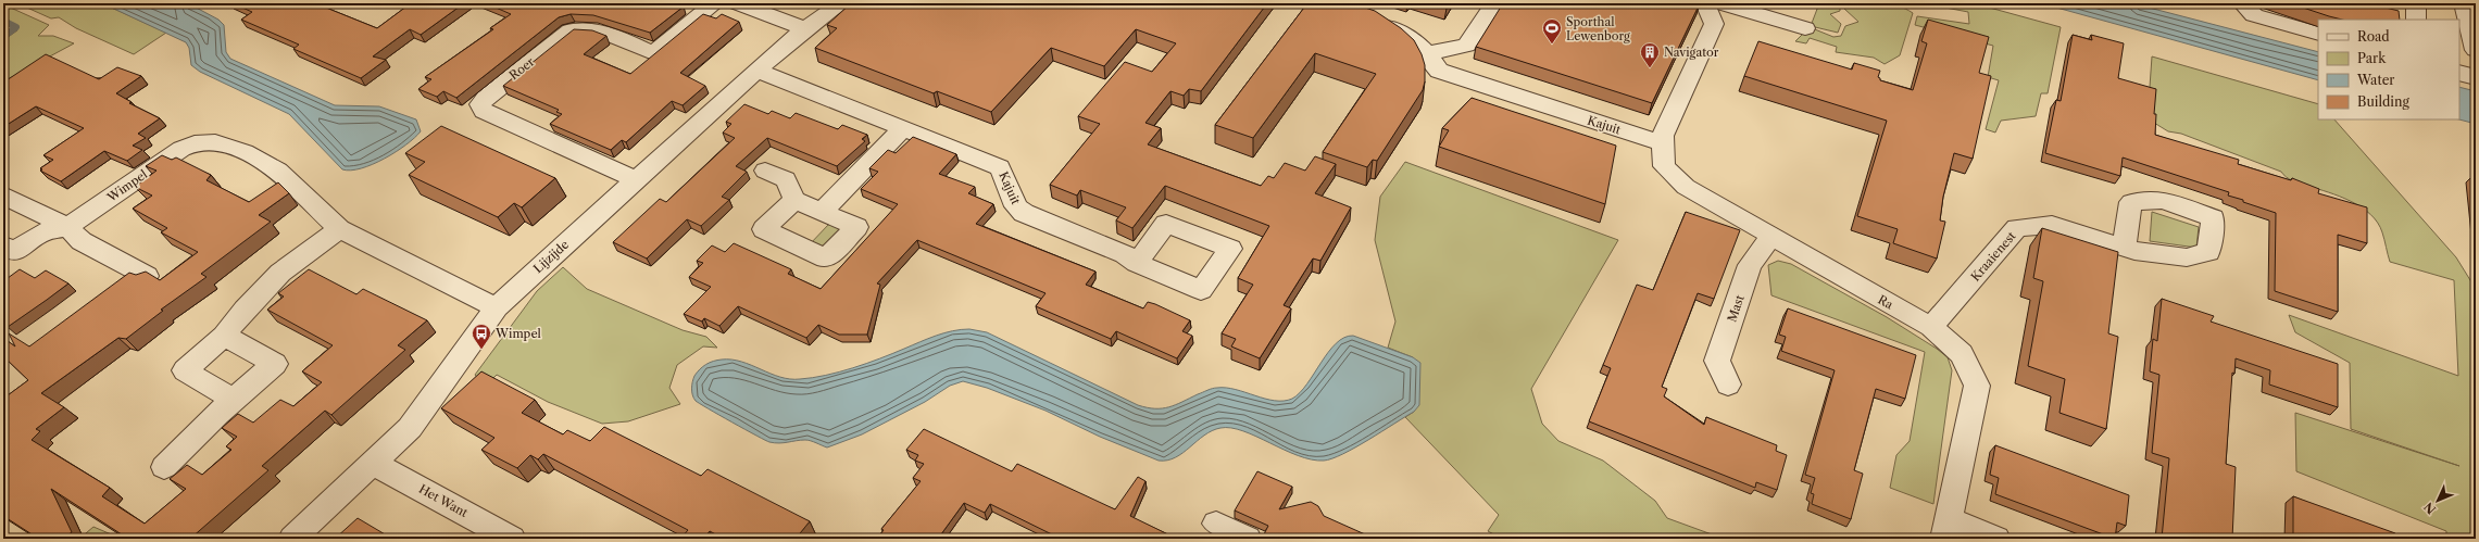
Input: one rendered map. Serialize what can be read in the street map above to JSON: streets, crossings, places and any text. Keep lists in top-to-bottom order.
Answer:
{
  "streets": {
    "street": [
      "Roer",
      "Kajuit",
      "Wimpel",
      "Lijzijde",
      "Kraaienest",
      "Ra",
      "Mast",
      "Het Want"
    ]
  },
  "crossings": [
    ["Roer", "Lijzijde"],
    ["Kajuit", "Lijzijde"],
    ["Kajuit", "Ra"],
    ["Wimpel", "Lijzijde"],
    ["Lijzijde", "Het Want"],
    ["Kraaienest", "Ra"],
    ["Ra", "Mast"]
  ],
  "places": {
    "sports": ["Sporthal Lewenborg"],
    "building": ["Navigator"],
    "bus stop": ["Wimpel"]
  },
  "legend": [
    "Road",
    "Park",
    "Water",
    "Building"
  ],
  "north": "bottom left"
}
